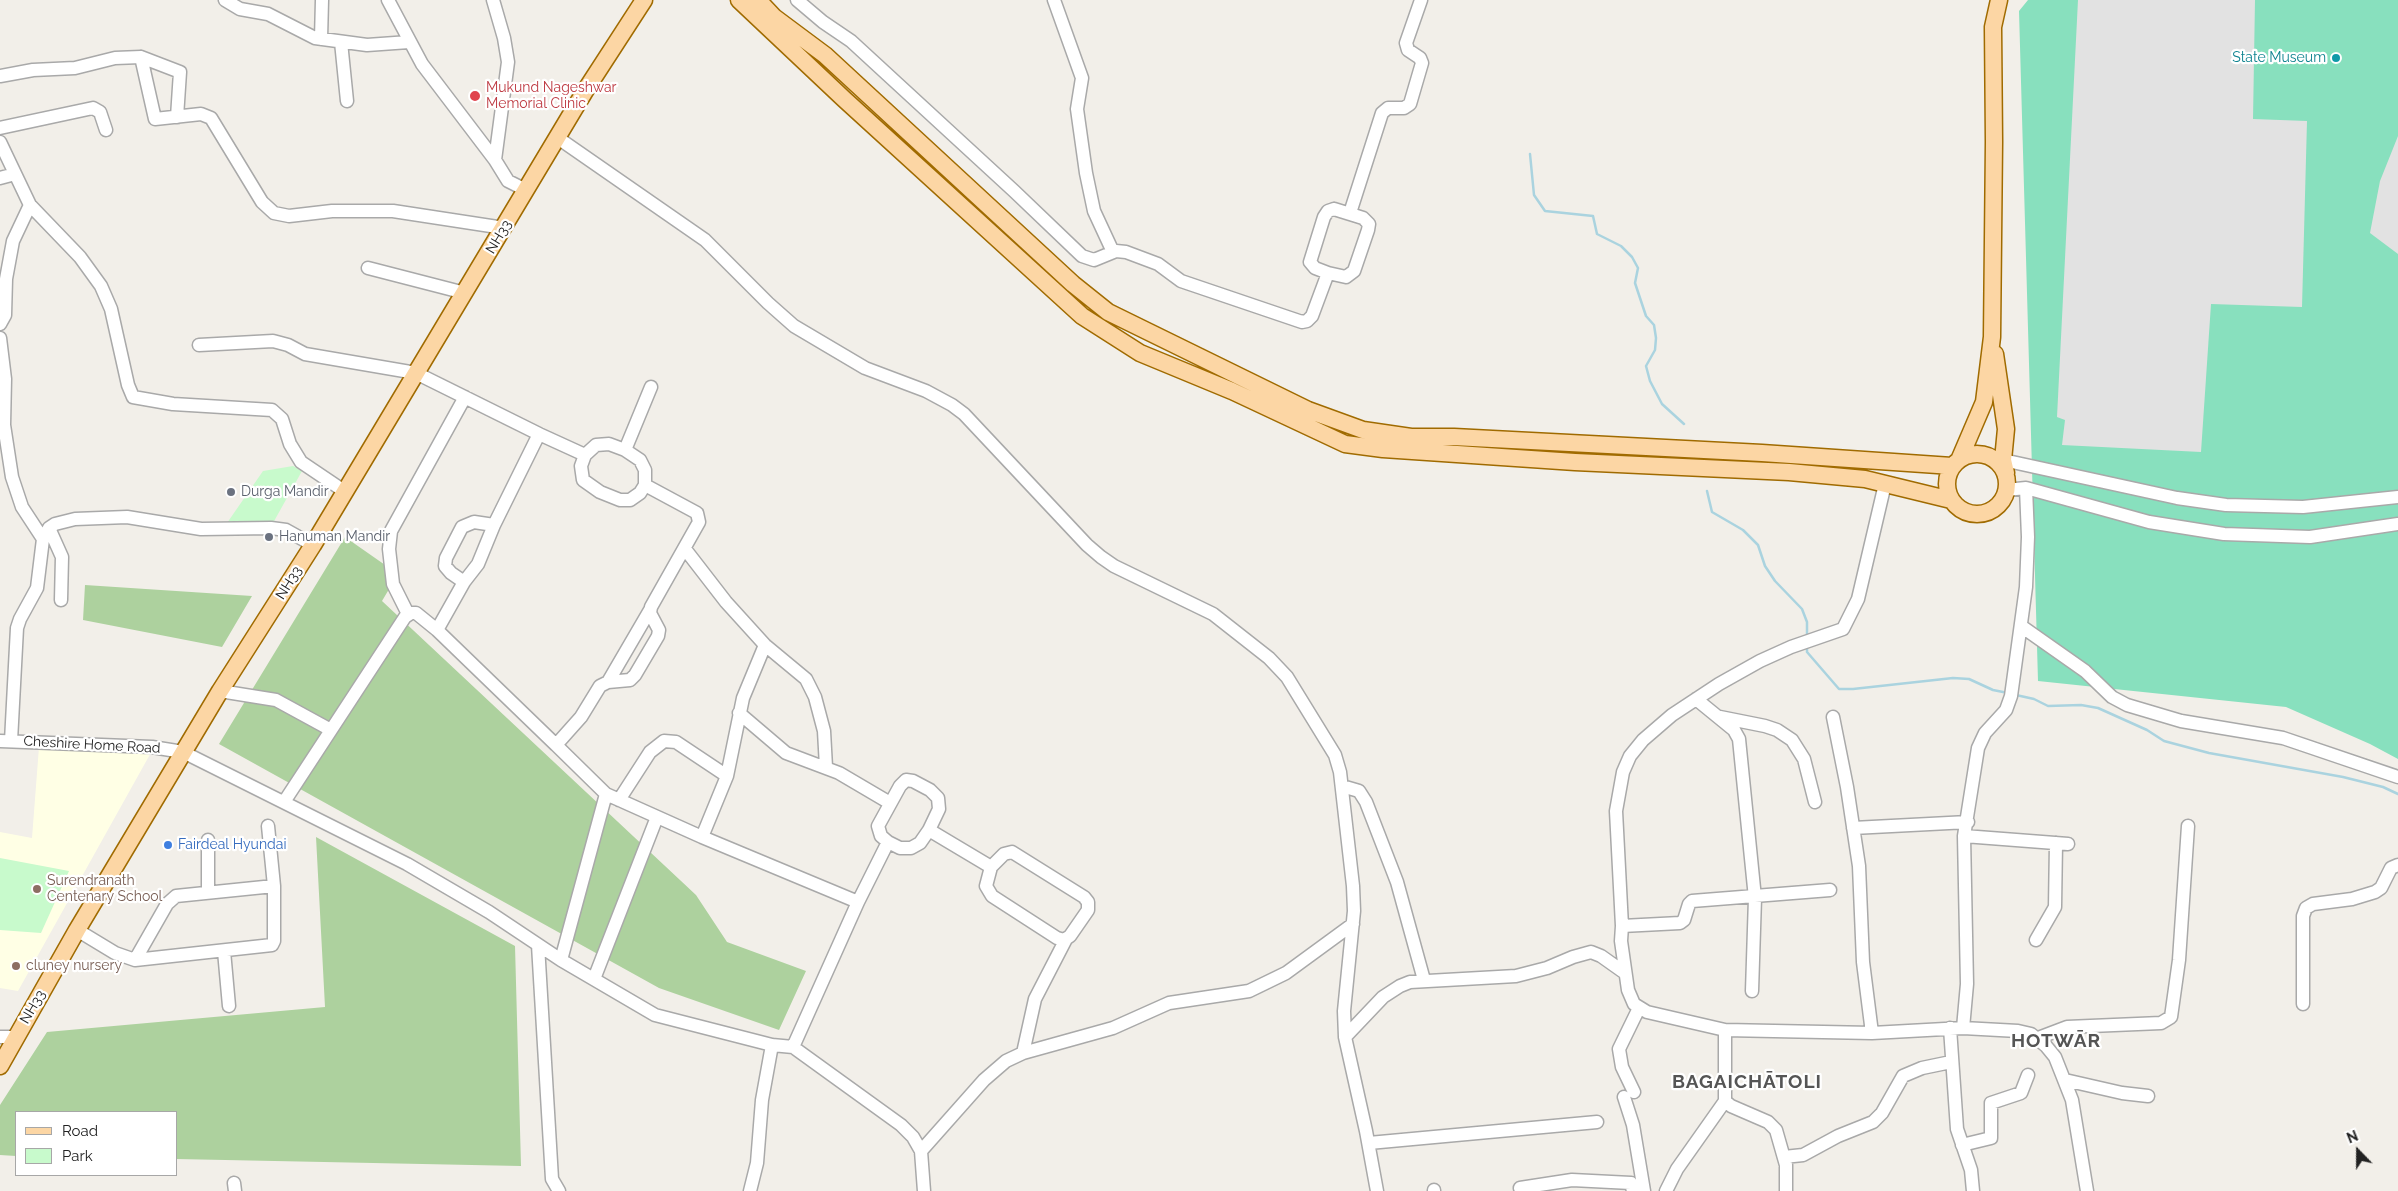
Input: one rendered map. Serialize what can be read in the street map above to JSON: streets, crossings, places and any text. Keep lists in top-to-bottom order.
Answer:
{
  "streets": {
    "main road": ["NH33"],
    "street": ["Cheshire Home Road"]
  },
  "crossings": [
    ["NH33", "Cheshire Home Road"]
  ],
  "districts": ["HOTWĀR", "BAGAICHĀTOLI"],
  "places": [
    "State Museum",
    "Mukund Nageshwar Memorial Clinic",
    "Durga Mandir",
    "Hanuman Mandir",
    "Fairdeal Hyundai",
    "Surendranath Centenary School",
    "cluney nursery"
  ],
  "legend": ["Road", "Park"],
  "north": "top"
}
